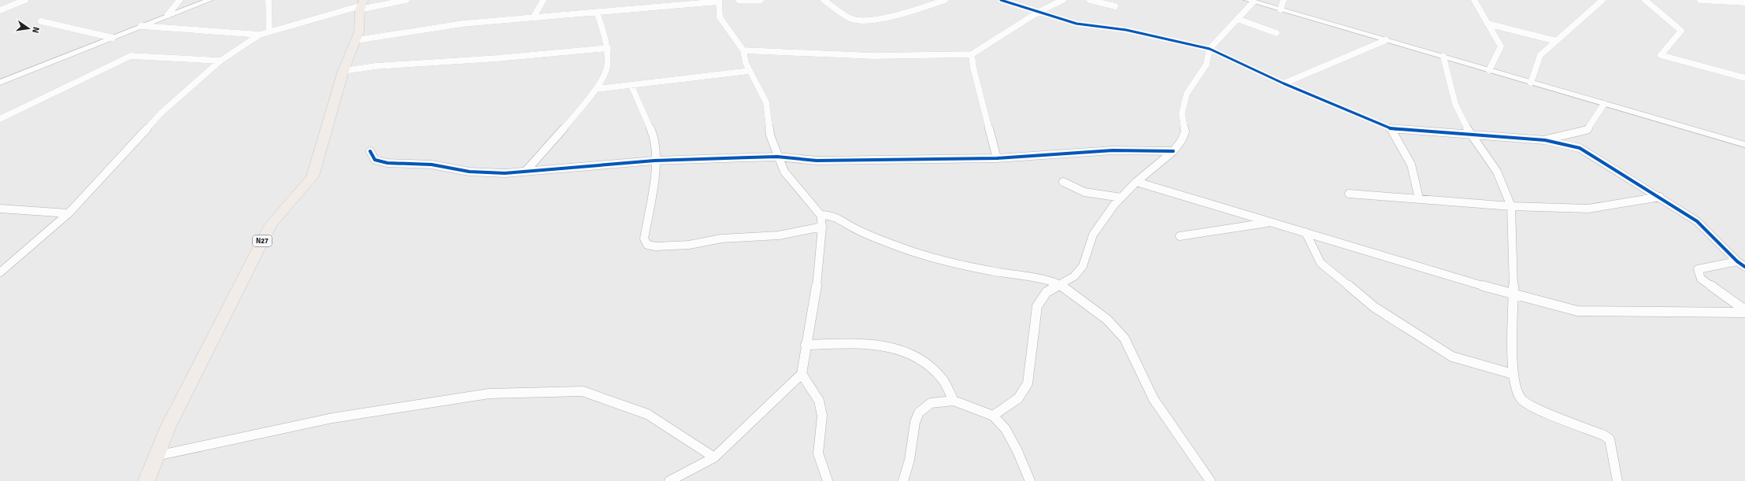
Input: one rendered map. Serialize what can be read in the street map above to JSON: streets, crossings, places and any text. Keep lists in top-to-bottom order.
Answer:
{
  "streets": {
    "main road": ["N27"]
  },
  "north": "right"
}
